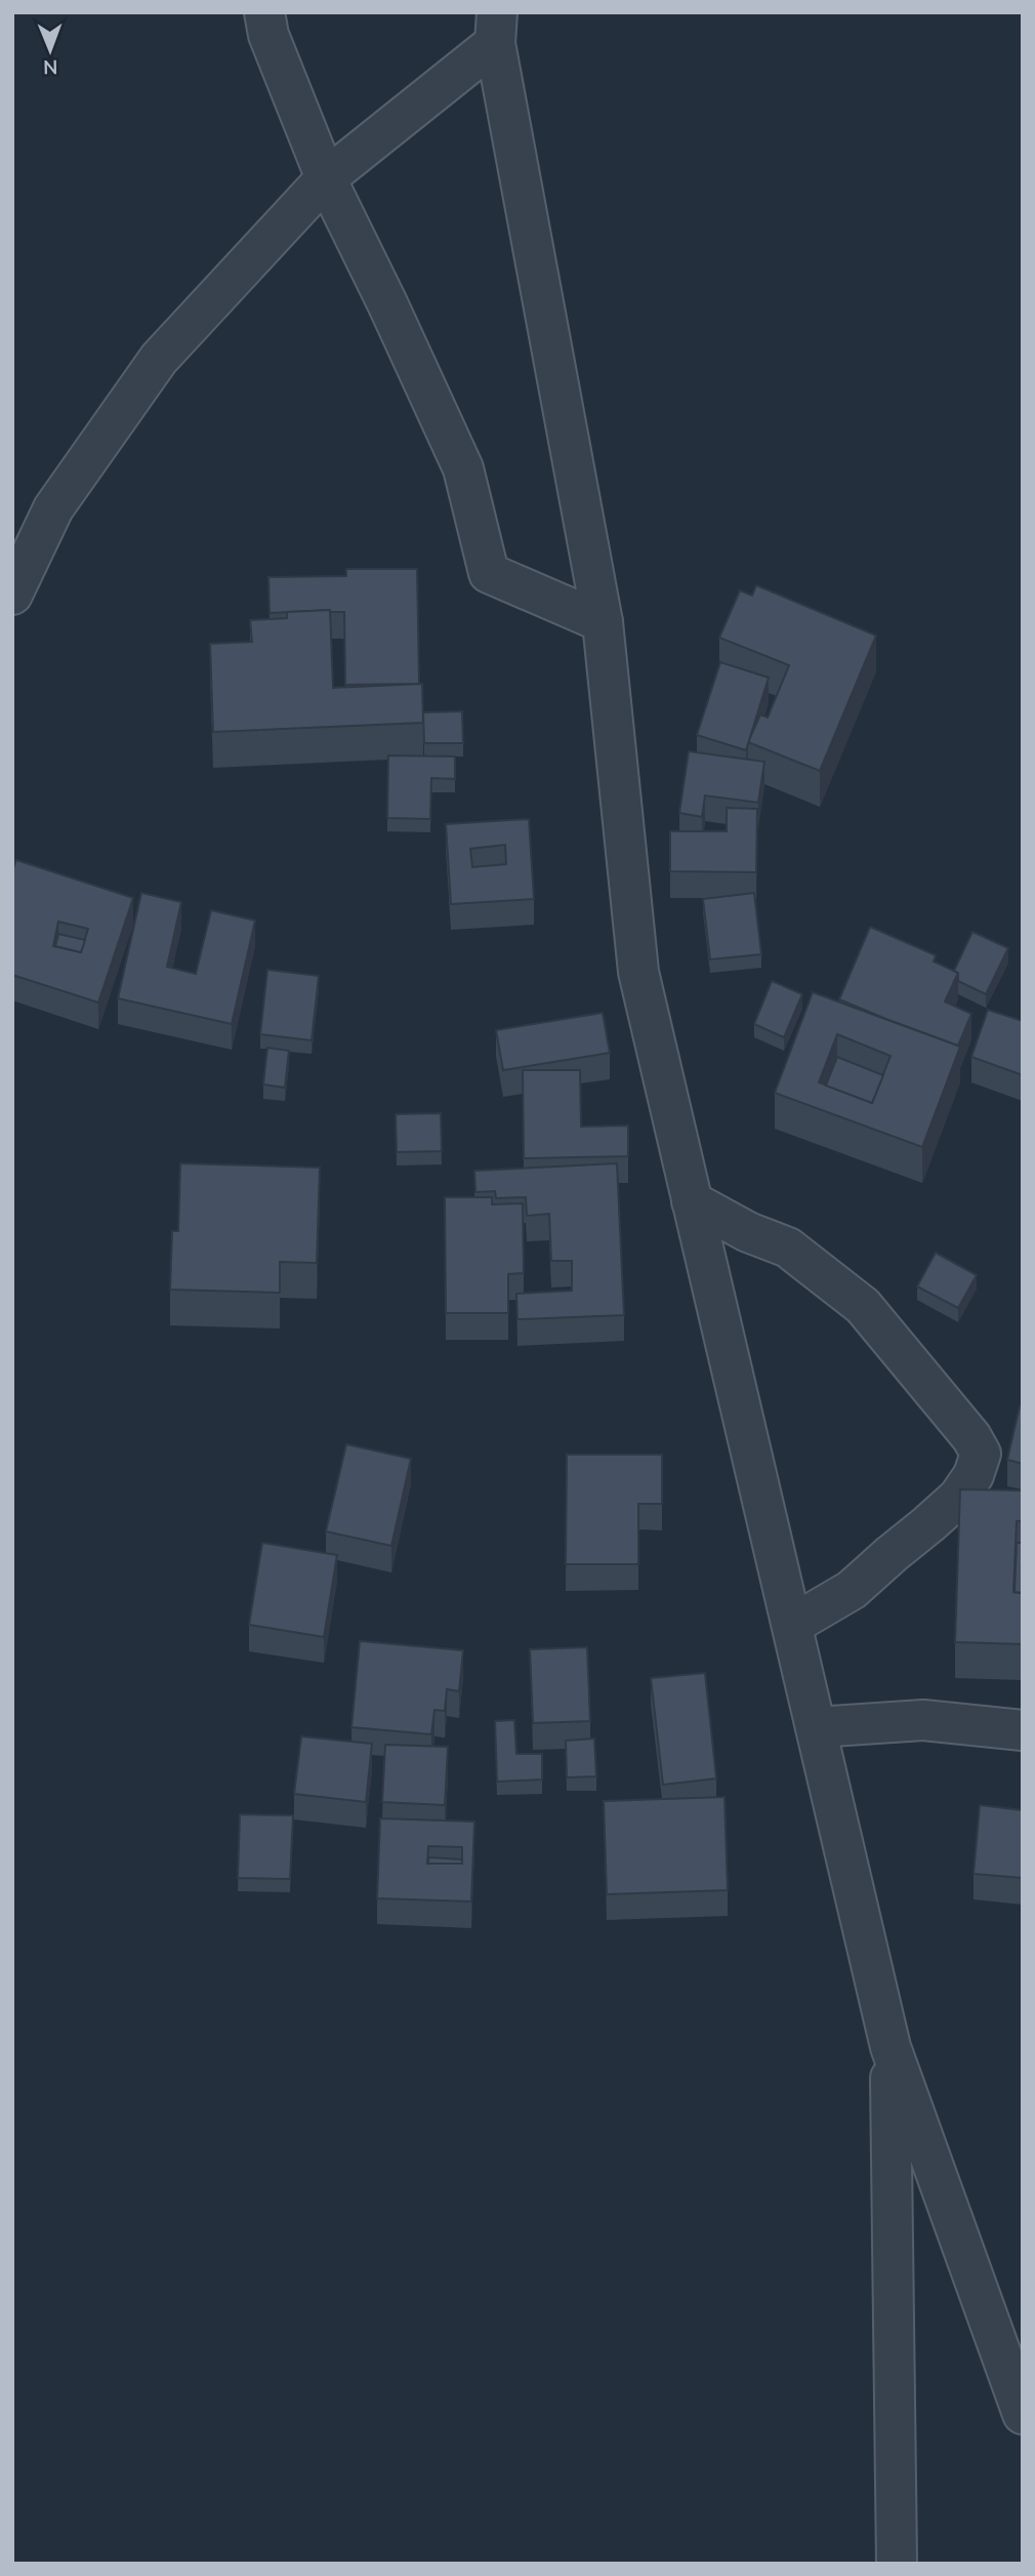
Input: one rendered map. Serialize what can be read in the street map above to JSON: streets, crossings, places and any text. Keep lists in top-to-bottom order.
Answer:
{
  "north": "bottom"
}
